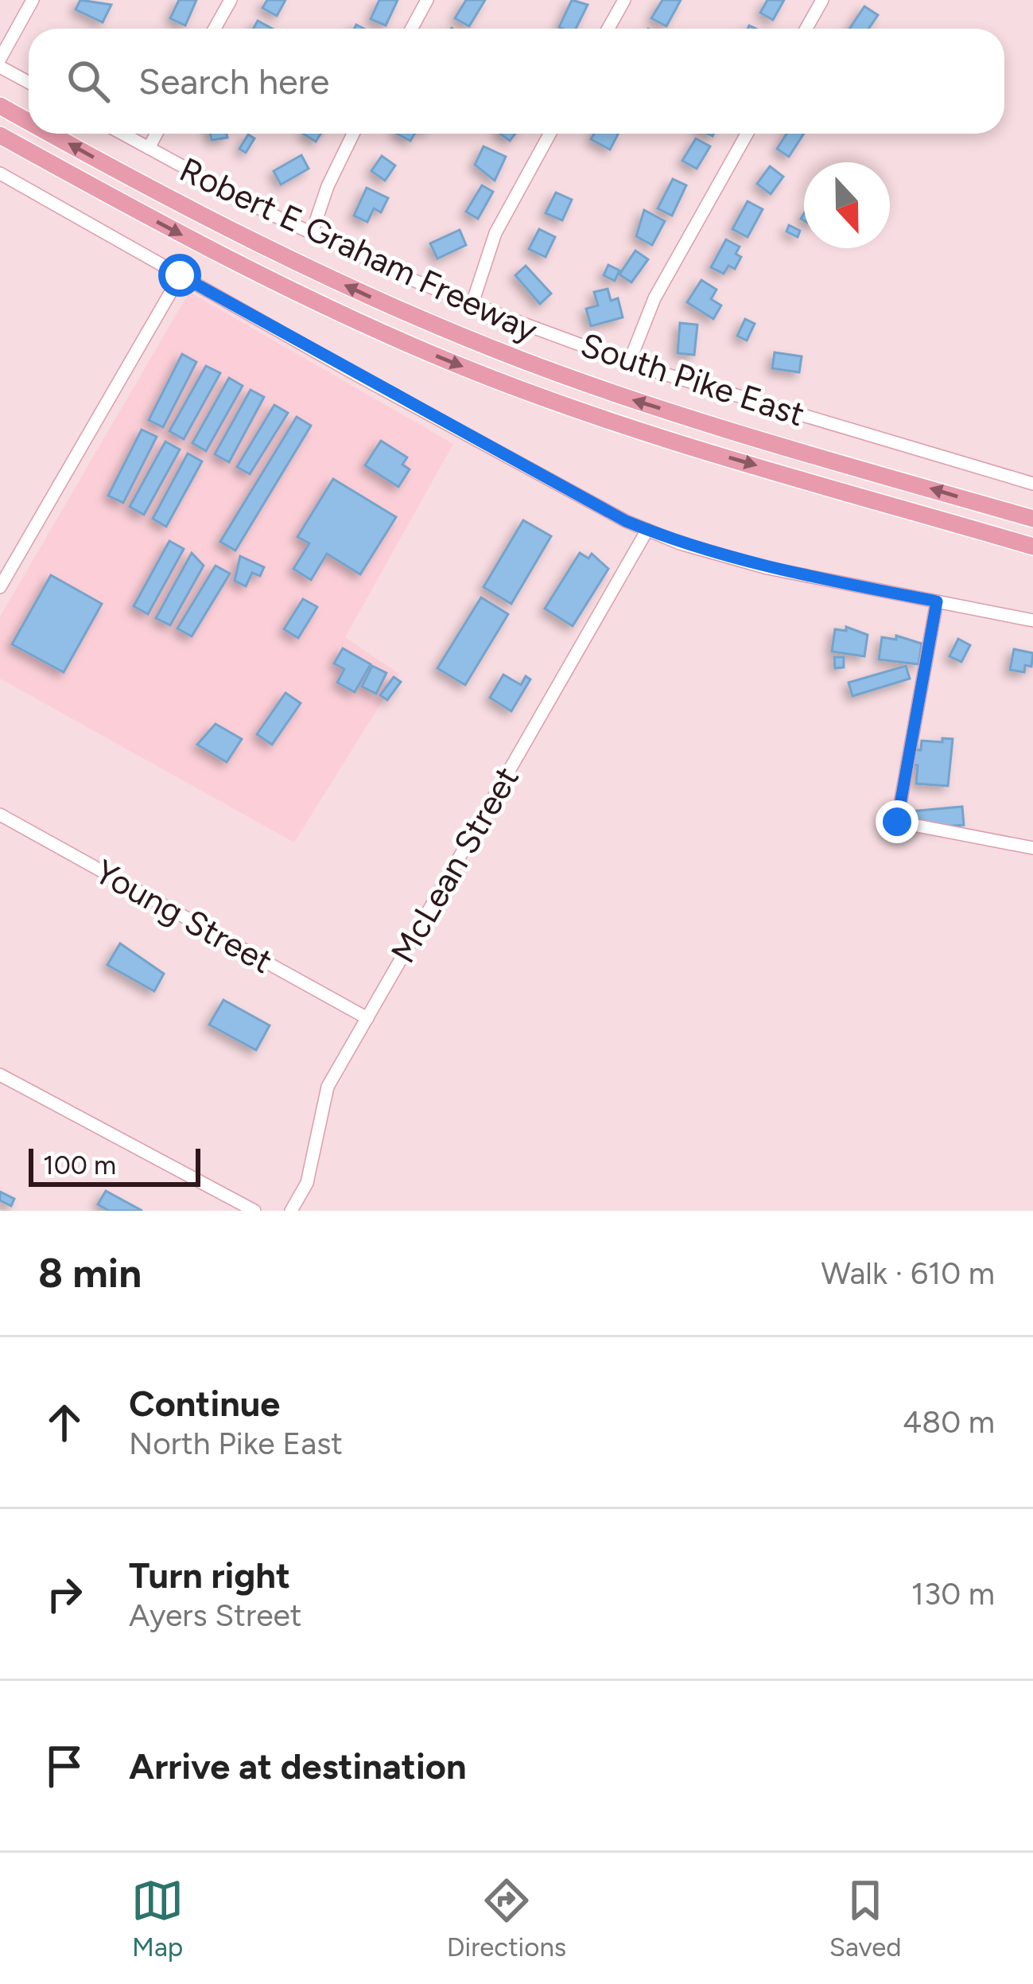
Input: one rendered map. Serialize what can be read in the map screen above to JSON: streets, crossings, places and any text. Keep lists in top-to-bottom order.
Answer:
{
  "streets": {
    "highway": ["Robert E Graham Freeway"],
    "street": ["South Pike East", "McLean Street", "Young Street"]
  },
  "crossings": [
    ["McLean Street", "Young Street"]
  ],
  "scale_bar": "100 m",
  "north": "bottom",
  "page": {
    "search": "Search here",
    "scale": "100 m",
    "heading": ["8 min", "Walk · 610 m"],
    "list": [
      ["Continue", "North Pike East", "480 m"],
      ["Turn right", "Ayers Street", "130 m"],
      "Arrive at destination"
    ],
    "nav": ["Map", "Directions", "Saved"]
  }
}
